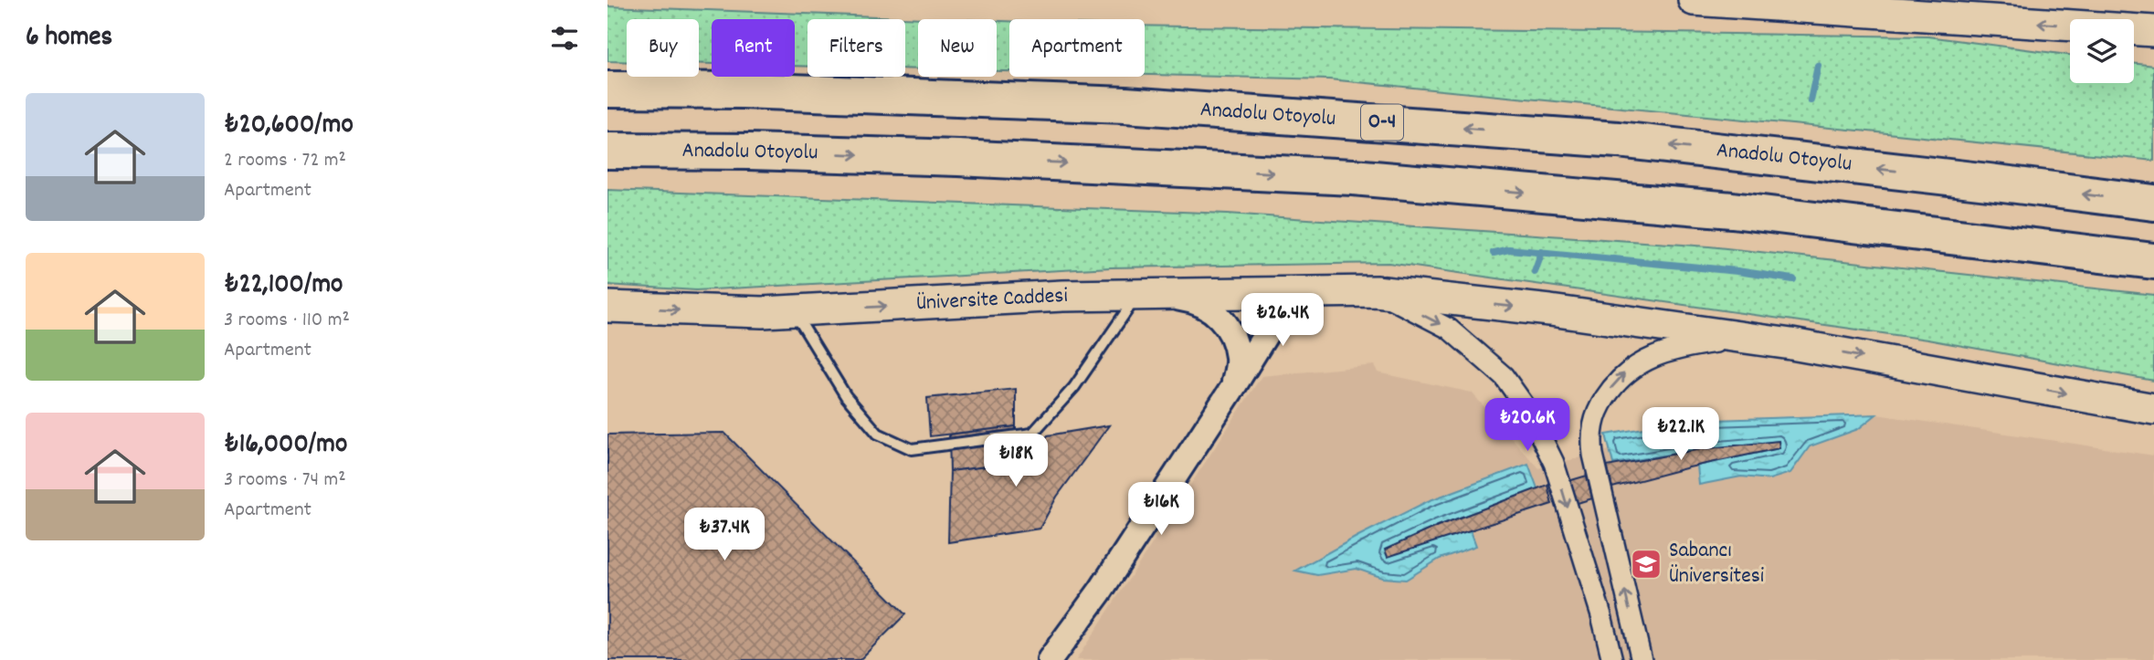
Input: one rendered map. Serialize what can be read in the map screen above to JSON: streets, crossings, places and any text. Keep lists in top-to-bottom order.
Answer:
{
  "streets": {
    "highway": ["Anadolu Otoyolu", "O-4"],
    "main road": ["Üniversite Caddesi"]
  },
  "one_way": ["Üniversite Caddesi"],
  "places": {
    "school or university": ["Sabancı Üniversitesi"]
  },
  "page": {
    "heading": "6 homes",
    "chip": [
      "Buy",
      "Rent",
      "Filters",
      "New",
      "Apartment"
    ],
    "list": [
      {
        "name": "₺20,600/mo",
        "note": "2 rooms · 72 m² · Apartment"
      },
      {
        "name": "₺22,100/mo",
        "note": "3 rooms · 110 m² · Apartment"
      },
      {
        "name": "₺16,000/mo",
        "note": "3 rooms · 74 m² · Apartment"
      }
    ],
    "price": [
      "₺26.4K",
      "₺20.6K",
      "₺22.1K",
      "₺18K",
      "₺16K",
      "₺37.4K"
    ]
  }
}
